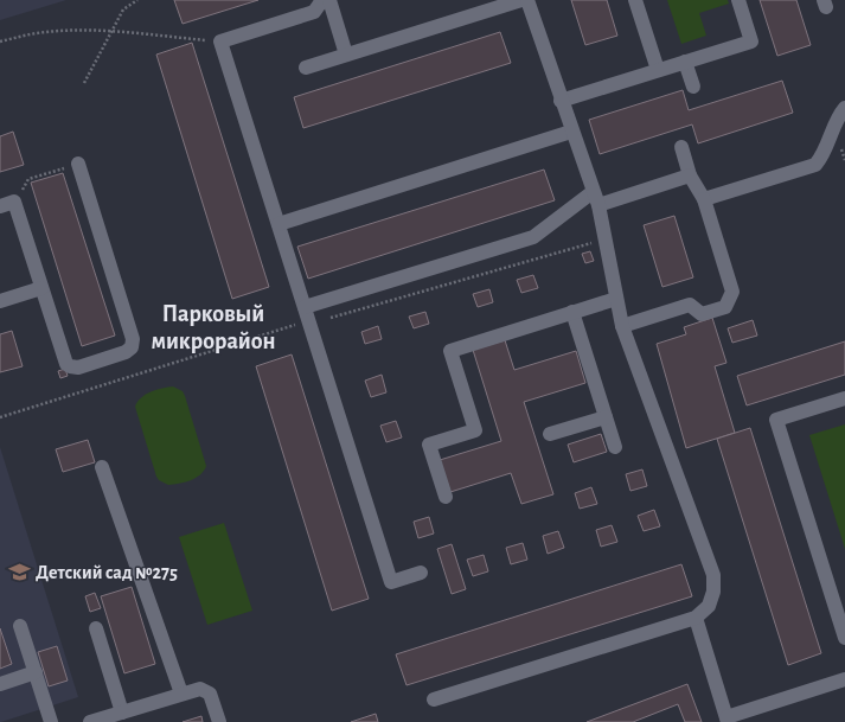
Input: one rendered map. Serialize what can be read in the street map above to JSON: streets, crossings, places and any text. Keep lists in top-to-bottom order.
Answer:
{
  "districts": ["Парковый микрорайон"],
  "places": {
    "school or university": ["Детский сад №275"]
  }
}
